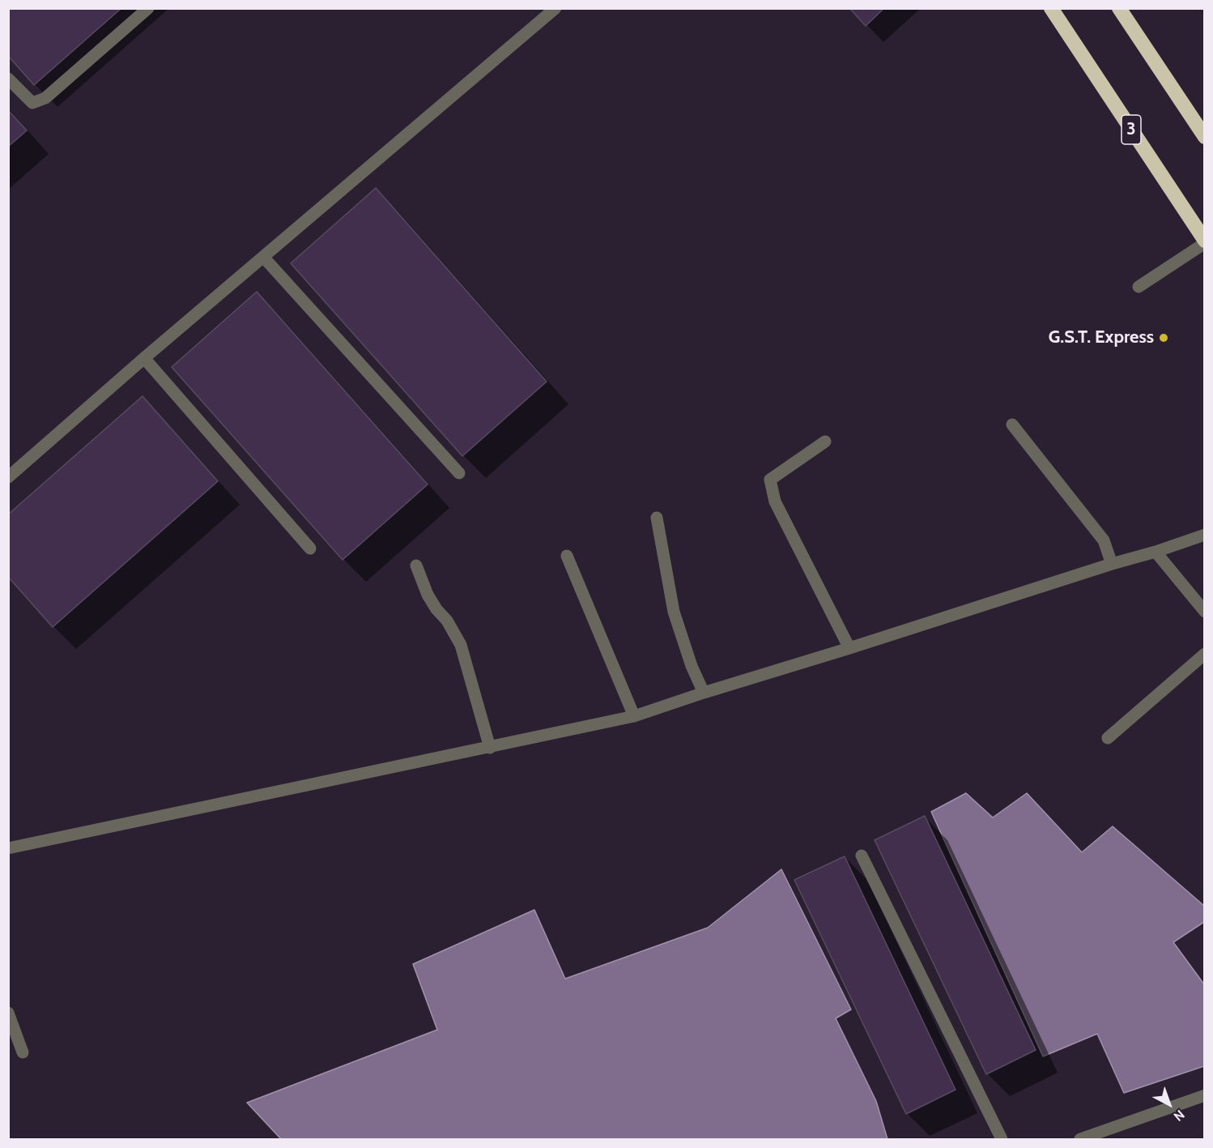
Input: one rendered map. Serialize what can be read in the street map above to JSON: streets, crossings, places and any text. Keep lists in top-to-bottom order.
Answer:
{
  "streets": {
    "highway": ["3"]
  },
  "places": ["G.S.T. Express"],
  "north": "bottom right"
}
